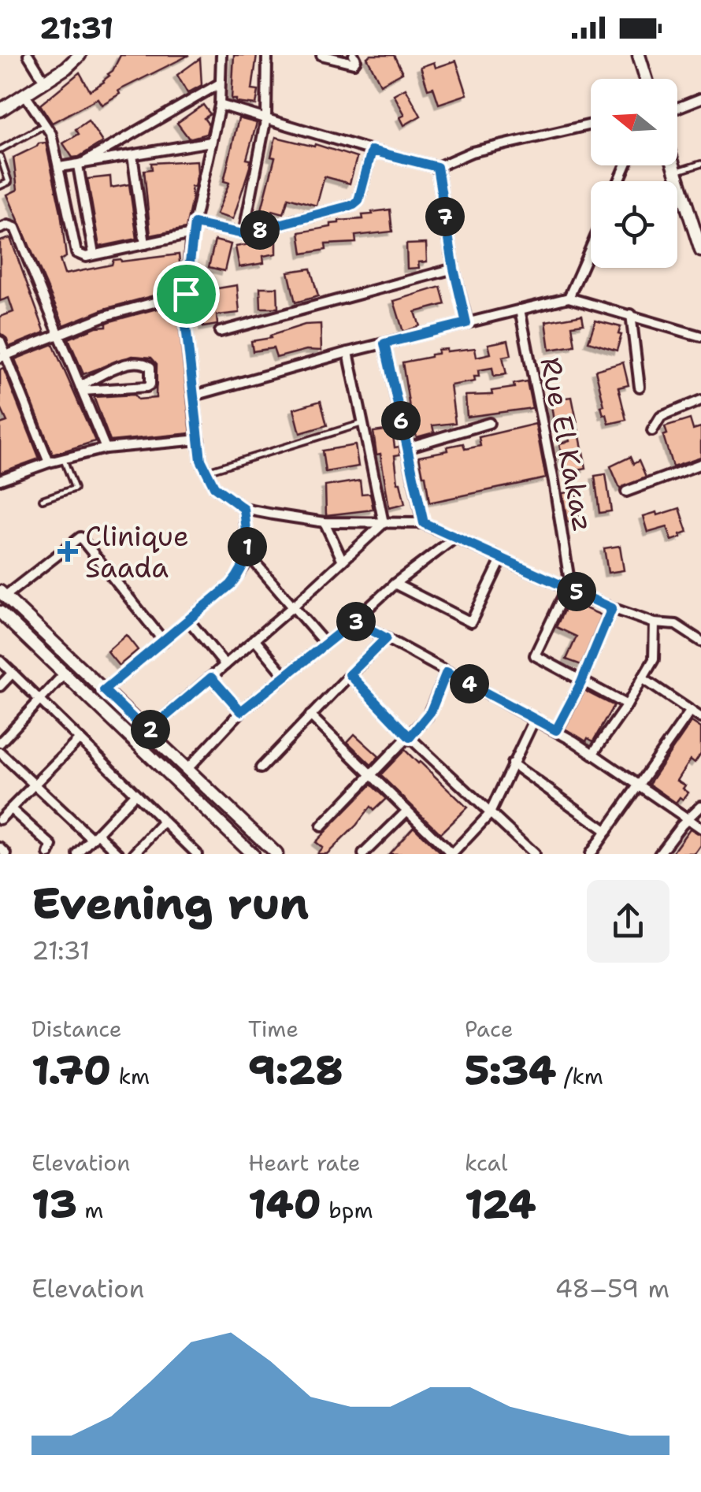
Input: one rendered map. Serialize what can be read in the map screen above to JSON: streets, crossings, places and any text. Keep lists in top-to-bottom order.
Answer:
{
  "streets": {
    "street": ["Rue El Kakaz"]
  },
  "places": {
    "health": ["Clinique Saada"]
  },
  "north": "left",
  "page": {
    "status": "21:31",
    "pins": [
      "7",
      "8",
      "6",
      "1",
      "5",
      "3",
      "4",
      "2"
    ],
    "heading": ["Evening run", "21:31"],
    "stats": [
      ["Distance", "1.70 km"],
      ["Time", "9:28"],
      ["Pace", "5:34 /km"],
      ["Elevation", "13 m"],
      ["Heart rate", "140 bpm"],
      ["kcal", "124"]
    ],
    "chart": ["Elevation", "48–59 m"]
  }
}
